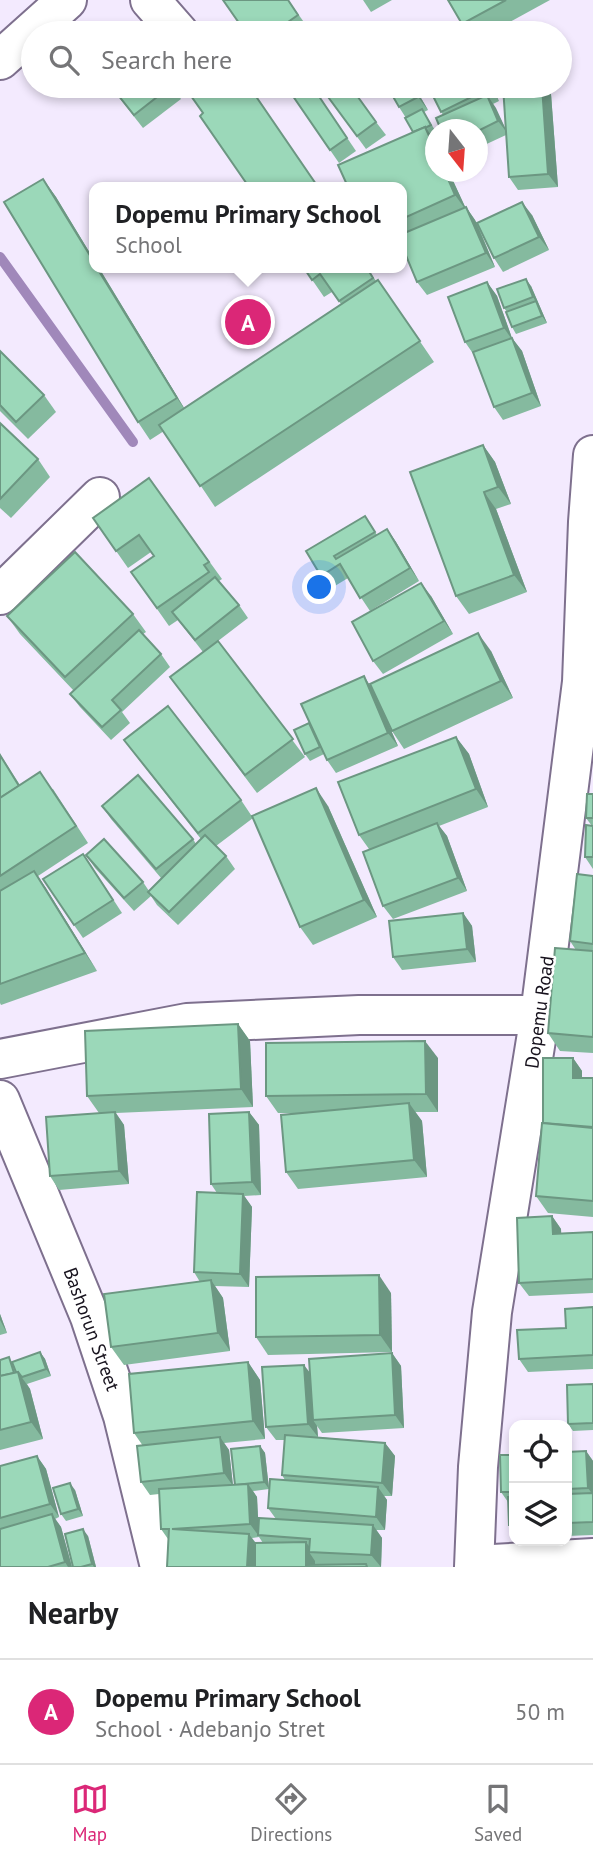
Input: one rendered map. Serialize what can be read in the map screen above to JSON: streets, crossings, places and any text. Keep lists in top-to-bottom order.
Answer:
{
  "streets": {
    "street": ["Dopemu Road", "Bashorun Street"]
  },
  "north": "bottom",
  "page": {
    "search": "Search here",
    "popup": ["Dopemu Primary School", "School"],
    "pins": "A",
    "heading": "Nearby",
    "list": [
      {
        "mark": "A",
        "name": "Dopemu Primary School",
        "note": "School · Adebanjo Stret",
        "value": "50 m"
      }
    ],
    "nav": ["Map", "Directions", "Saved"]
  }
}
